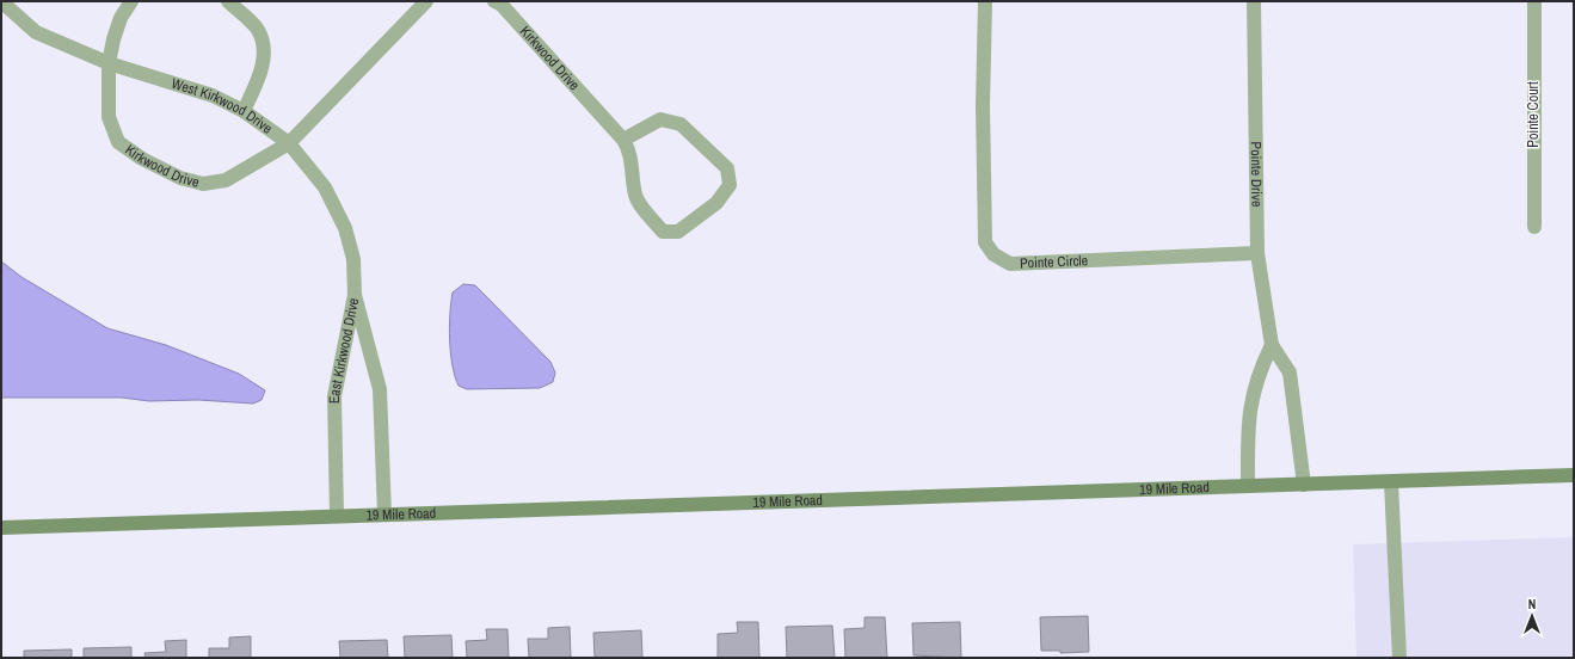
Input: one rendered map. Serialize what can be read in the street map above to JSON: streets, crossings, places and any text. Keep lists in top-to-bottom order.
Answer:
{
  "streets": {
    "street": [
      "Kirkwood Drive",
      "West Kirkwood Drive",
      "Pointe Court",
      "Pointe Drive",
      "Pointe Circle",
      "East Kirkwood Drive",
      "19 Mile Road"
    ]
  },
  "crossings": [
    ["Kirkwood Drive", "West Kirkwood Drive"],
    ["West Kirkwood Drive", "East Kirkwood Drive"],
    ["Pointe Drive", "Pointe Circle"],
    ["Pointe Drive", "19 Mile Road"],
    ["East Kirkwood Drive", "19 Mile Road"]
  ],
  "north": "top"
}
